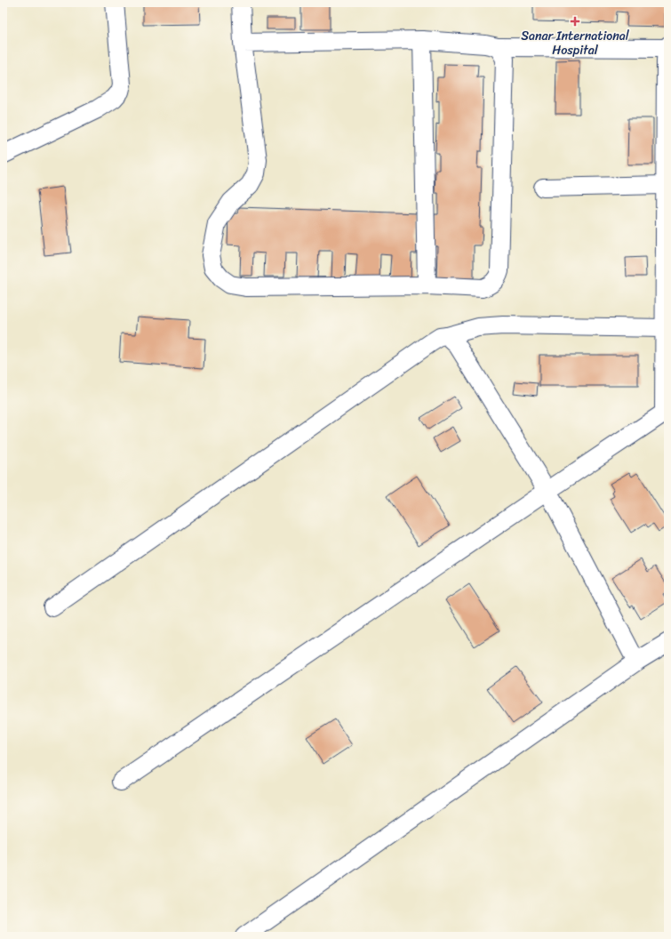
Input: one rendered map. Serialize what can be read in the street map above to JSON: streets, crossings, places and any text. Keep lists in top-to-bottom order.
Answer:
{
  "places": {
    "health": ["Sanar International Hospital"]
  }
}
